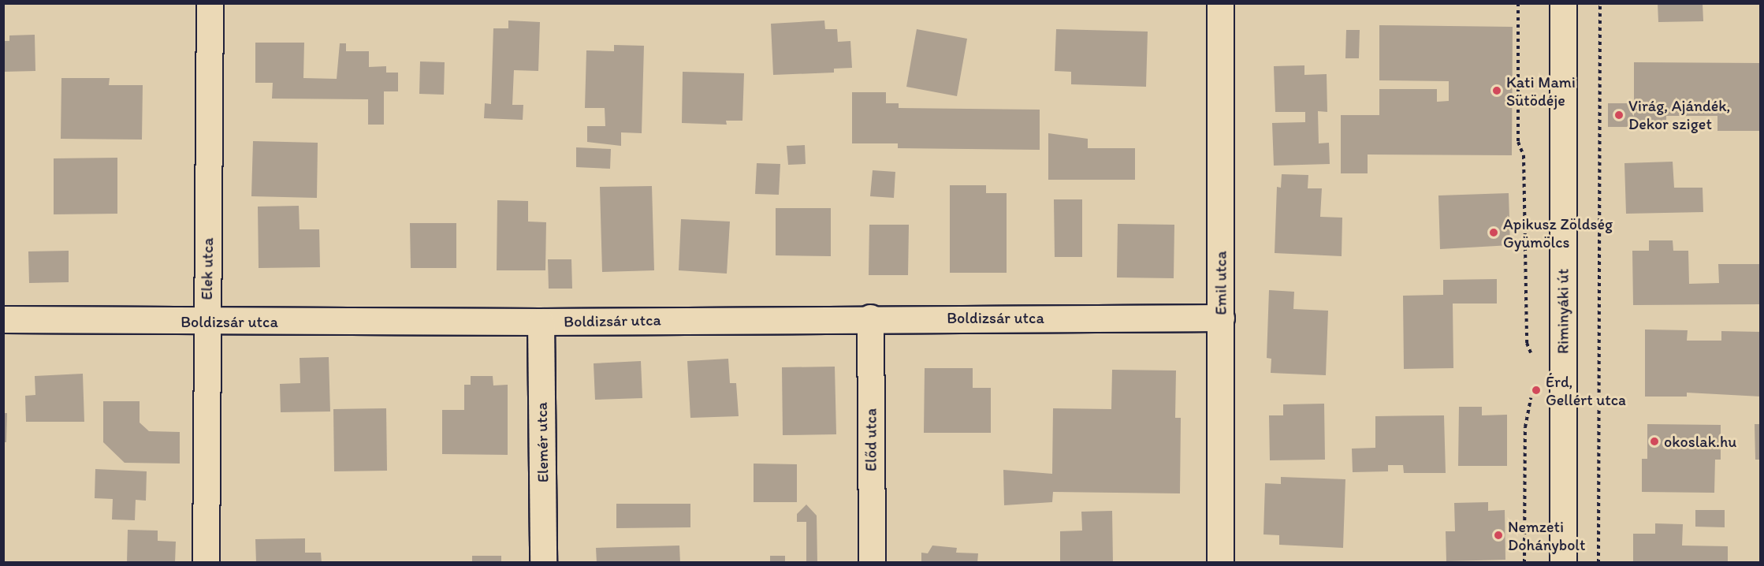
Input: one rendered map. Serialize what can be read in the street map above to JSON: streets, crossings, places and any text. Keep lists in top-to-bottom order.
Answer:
{
  "streets": {
    "street": [
      "Elek utca",
      "Emil utca",
      "Riminyáki út",
      "Boldizsár utca",
      "Előd utca",
      "Elemér utca"
    ]
  },
  "crossings": [
    ["Elek utca", "Boldizsár utca"],
    ["Emil utca", "Boldizsár utca"],
    ["Boldizsár utca", "Előd utca"],
    ["Boldizsár utca", "Elemér utca"]
  ],
  "places": [
    "Kati Mami Sütödéje",
    "Virág, Ajándék, Dekor sziget",
    "Apikusz Zöldség Gyümölcs",
    "Érd, Gellért utca",
    "okoslak.hu",
    "Nemzeti Dohánybolt"
  ]
}
